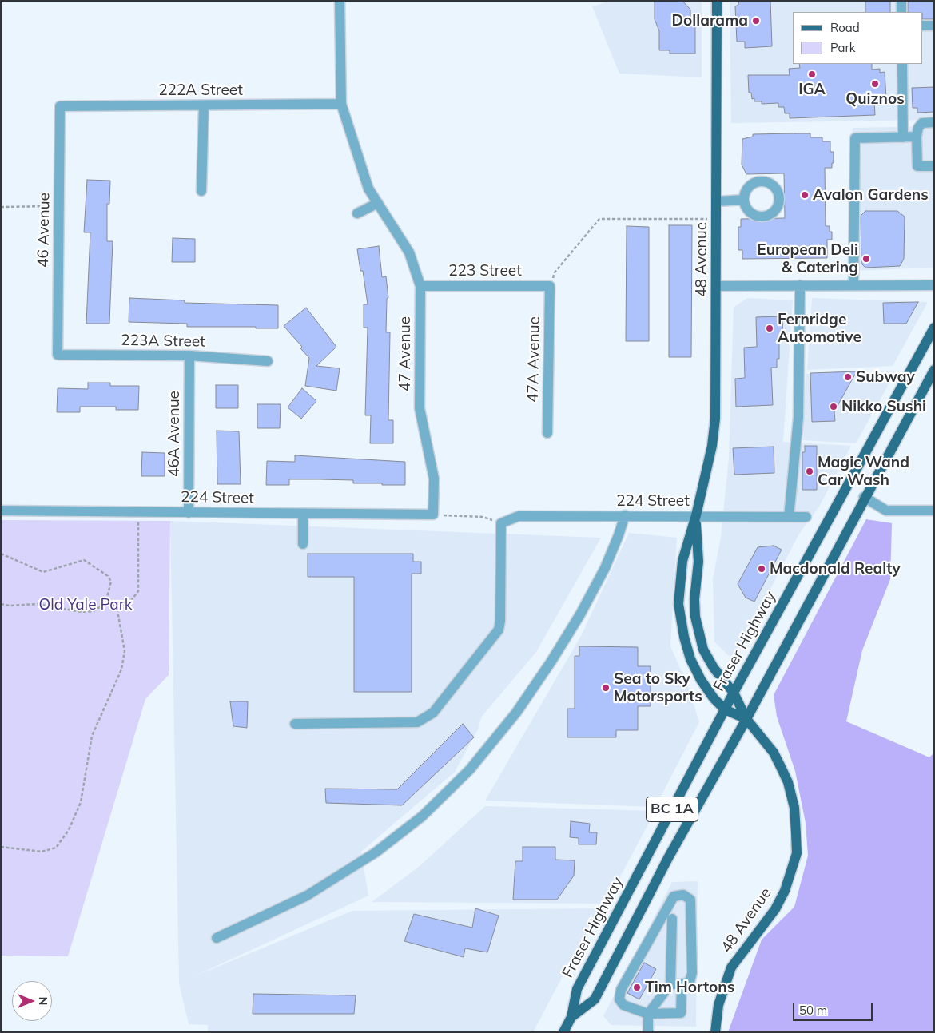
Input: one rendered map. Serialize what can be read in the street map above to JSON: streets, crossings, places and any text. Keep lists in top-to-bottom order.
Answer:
{
  "streets": {
    "main road": ["48 Avenue", "Fraser Highway", "BC 1A"],
    "street": [
      "222A Street",
      "46 Avenue",
      "223 Street",
      "223A Street",
      "47 Avenue",
      "47A Avenue",
      "46A Avenue",
      "224 Street"
    ]
  },
  "crossings": [
    ["222A Street", "46 Avenue"],
    ["222A Street", "47 Avenue"],
    ["46 Avenue", "223A Street"],
    ["48 Avenue", "224 Street"],
    ["48 Avenue", "Fraser Highway"],
    ["223 Street", "47 Avenue"],
    ["223 Street", "47A Avenue"],
    ["223A Street", "46A Avenue"],
    ["47 Avenue", "224 Street"],
    ["46A Avenue", "224 Street"]
  ],
  "parks": ["Old Yale Park"],
  "places": [
    "Dollarama",
    "IGA",
    "Quiznos",
    "Avalon Gardens",
    "European Deli & Catering",
    "Fernridge Automotive",
    "Subway",
    "Nikko Sushi",
    "Magic Wand Car Wash",
    "Macdonald Realty",
    "Sea to Sky Motorsports",
    "Tim Hortons"
  ],
  "legend": ["Road", "Park"],
  "scale_bar": "50 m",
  "north": "right"
}
